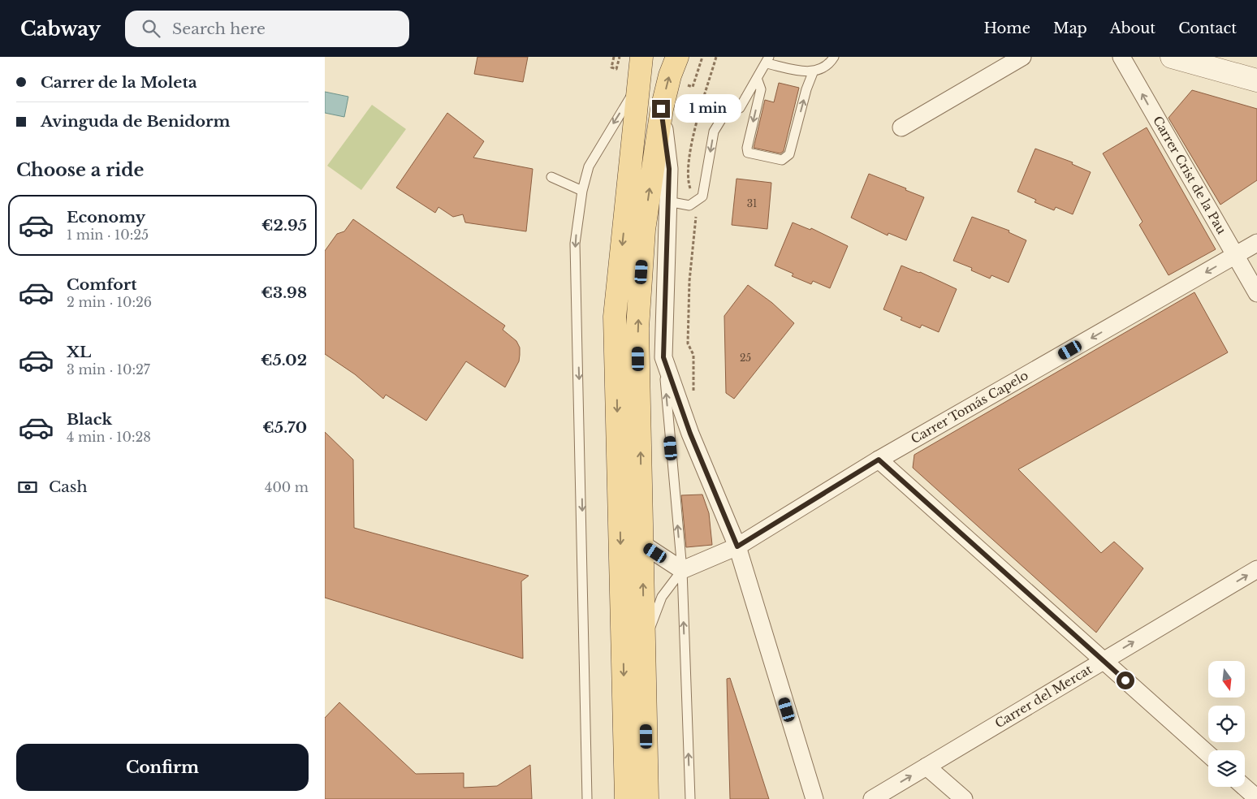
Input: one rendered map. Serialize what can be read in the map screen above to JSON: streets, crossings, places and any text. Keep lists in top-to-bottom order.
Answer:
{
  "streets": {
    "street": ["Carrer Crist de la Pau", "Carrer Tomás Capelo", "Carrer del Mercat"]
  },
  "crossings": [
    ["Carrer Crist de la Pau", "Carrer Tomás Capelo"]
  ],
  "one_way": ["Carrer Crist de la Pau", "Carrer Tomás Capelo", "Carrer del Mercat"],
  "house_numbers": ["31", "25"],
  "north": "bottom",
  "page": {
    "header": "Cabway",
    "search": "Search here",
    "nav": [
      "Home",
      "Map",
      "About",
      "Contact"
    ],
    "banner": ["Carrer de la Moleta", "Avinguda de Benidorm"],
    "bubble": "1 min",
    "heading": "Choose a ride",
    "list": [
      {
        "name": "Economy",
        "note": "1 min · 10:25",
        "value": "€2.95"
      },
      {
        "name": "Comfort",
        "note": "2 min · 10:26",
        "value": "€3.98"
      },
      {
        "name": "XL",
        "note": "3 min · 10:27",
        "value": "€5.02"
      },
      {
        "name": "Black",
        "note": "4 min · 10:28",
        "value": "€5.70"
      }
    ],
    "pay": ["Cash", "400 m"],
    "buttons": "Confirm"
  }
}
